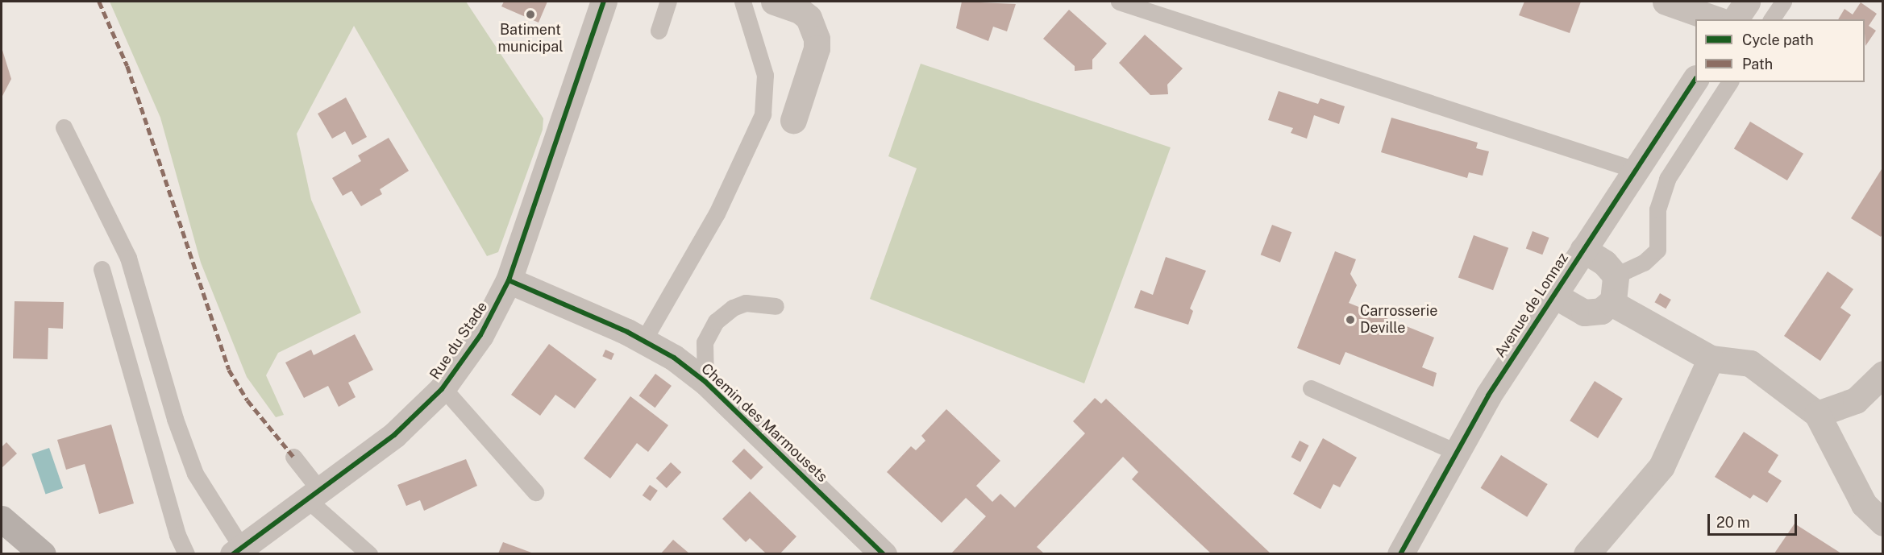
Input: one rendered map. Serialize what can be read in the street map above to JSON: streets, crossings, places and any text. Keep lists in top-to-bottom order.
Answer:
{
  "streets": {
    "street": ["Avenue de Lonnaz", "Rue du Stade", "Chemin des Marmousets"]
  },
  "crossings": [
    ["Rue du Stade", "Chemin des Marmousets"]
  ],
  "places": ["Batiment municipal", "Carrosserie Deville"],
  "legend": ["Cycle path", "Path"],
  "scale_bar": "20 m"
}
